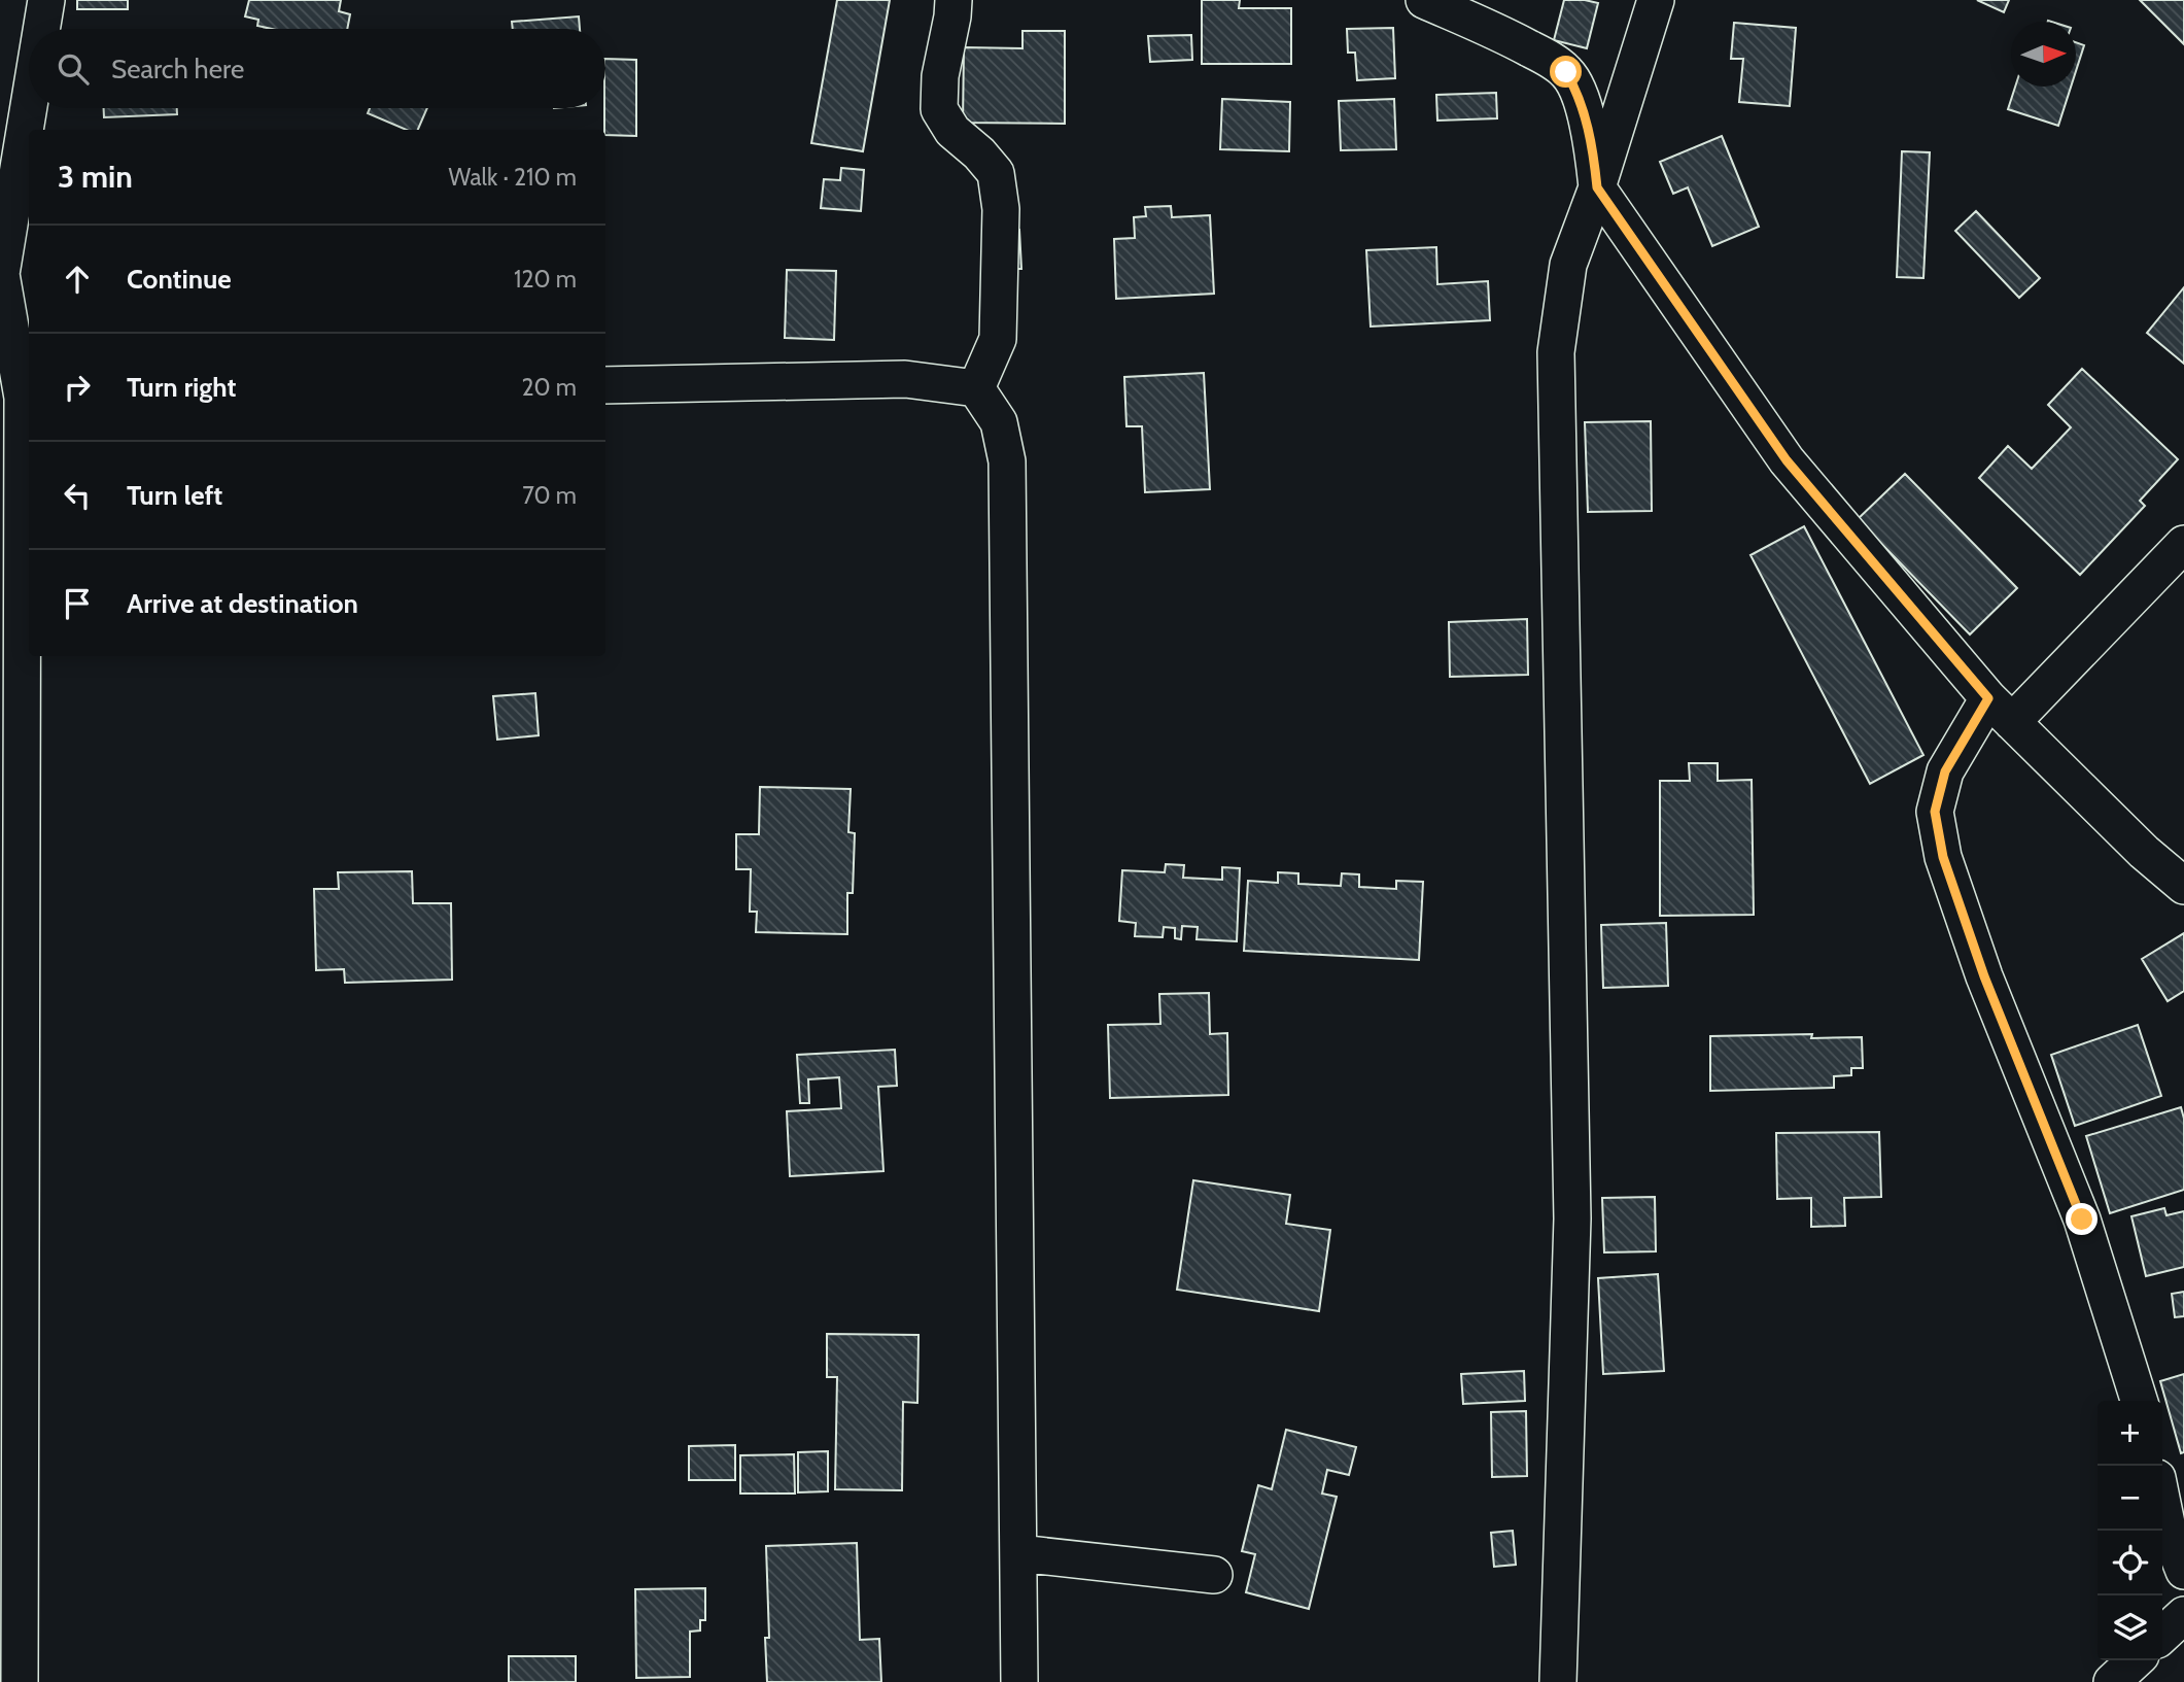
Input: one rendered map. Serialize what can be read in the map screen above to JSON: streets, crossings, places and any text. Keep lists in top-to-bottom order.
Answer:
{
  "north": "right",
  "page": {
    "search": "Search here",
    "heading": ["3 min", "Walk · 210 m"],
    "list": [
      ["Continue", "120 m"],
      ["Turn right", "20 m"],
      ["Turn left", "70 m"],
      "Arrive at destination"
    ],
    "map_buttons": ["+", "−"]
  }
}
